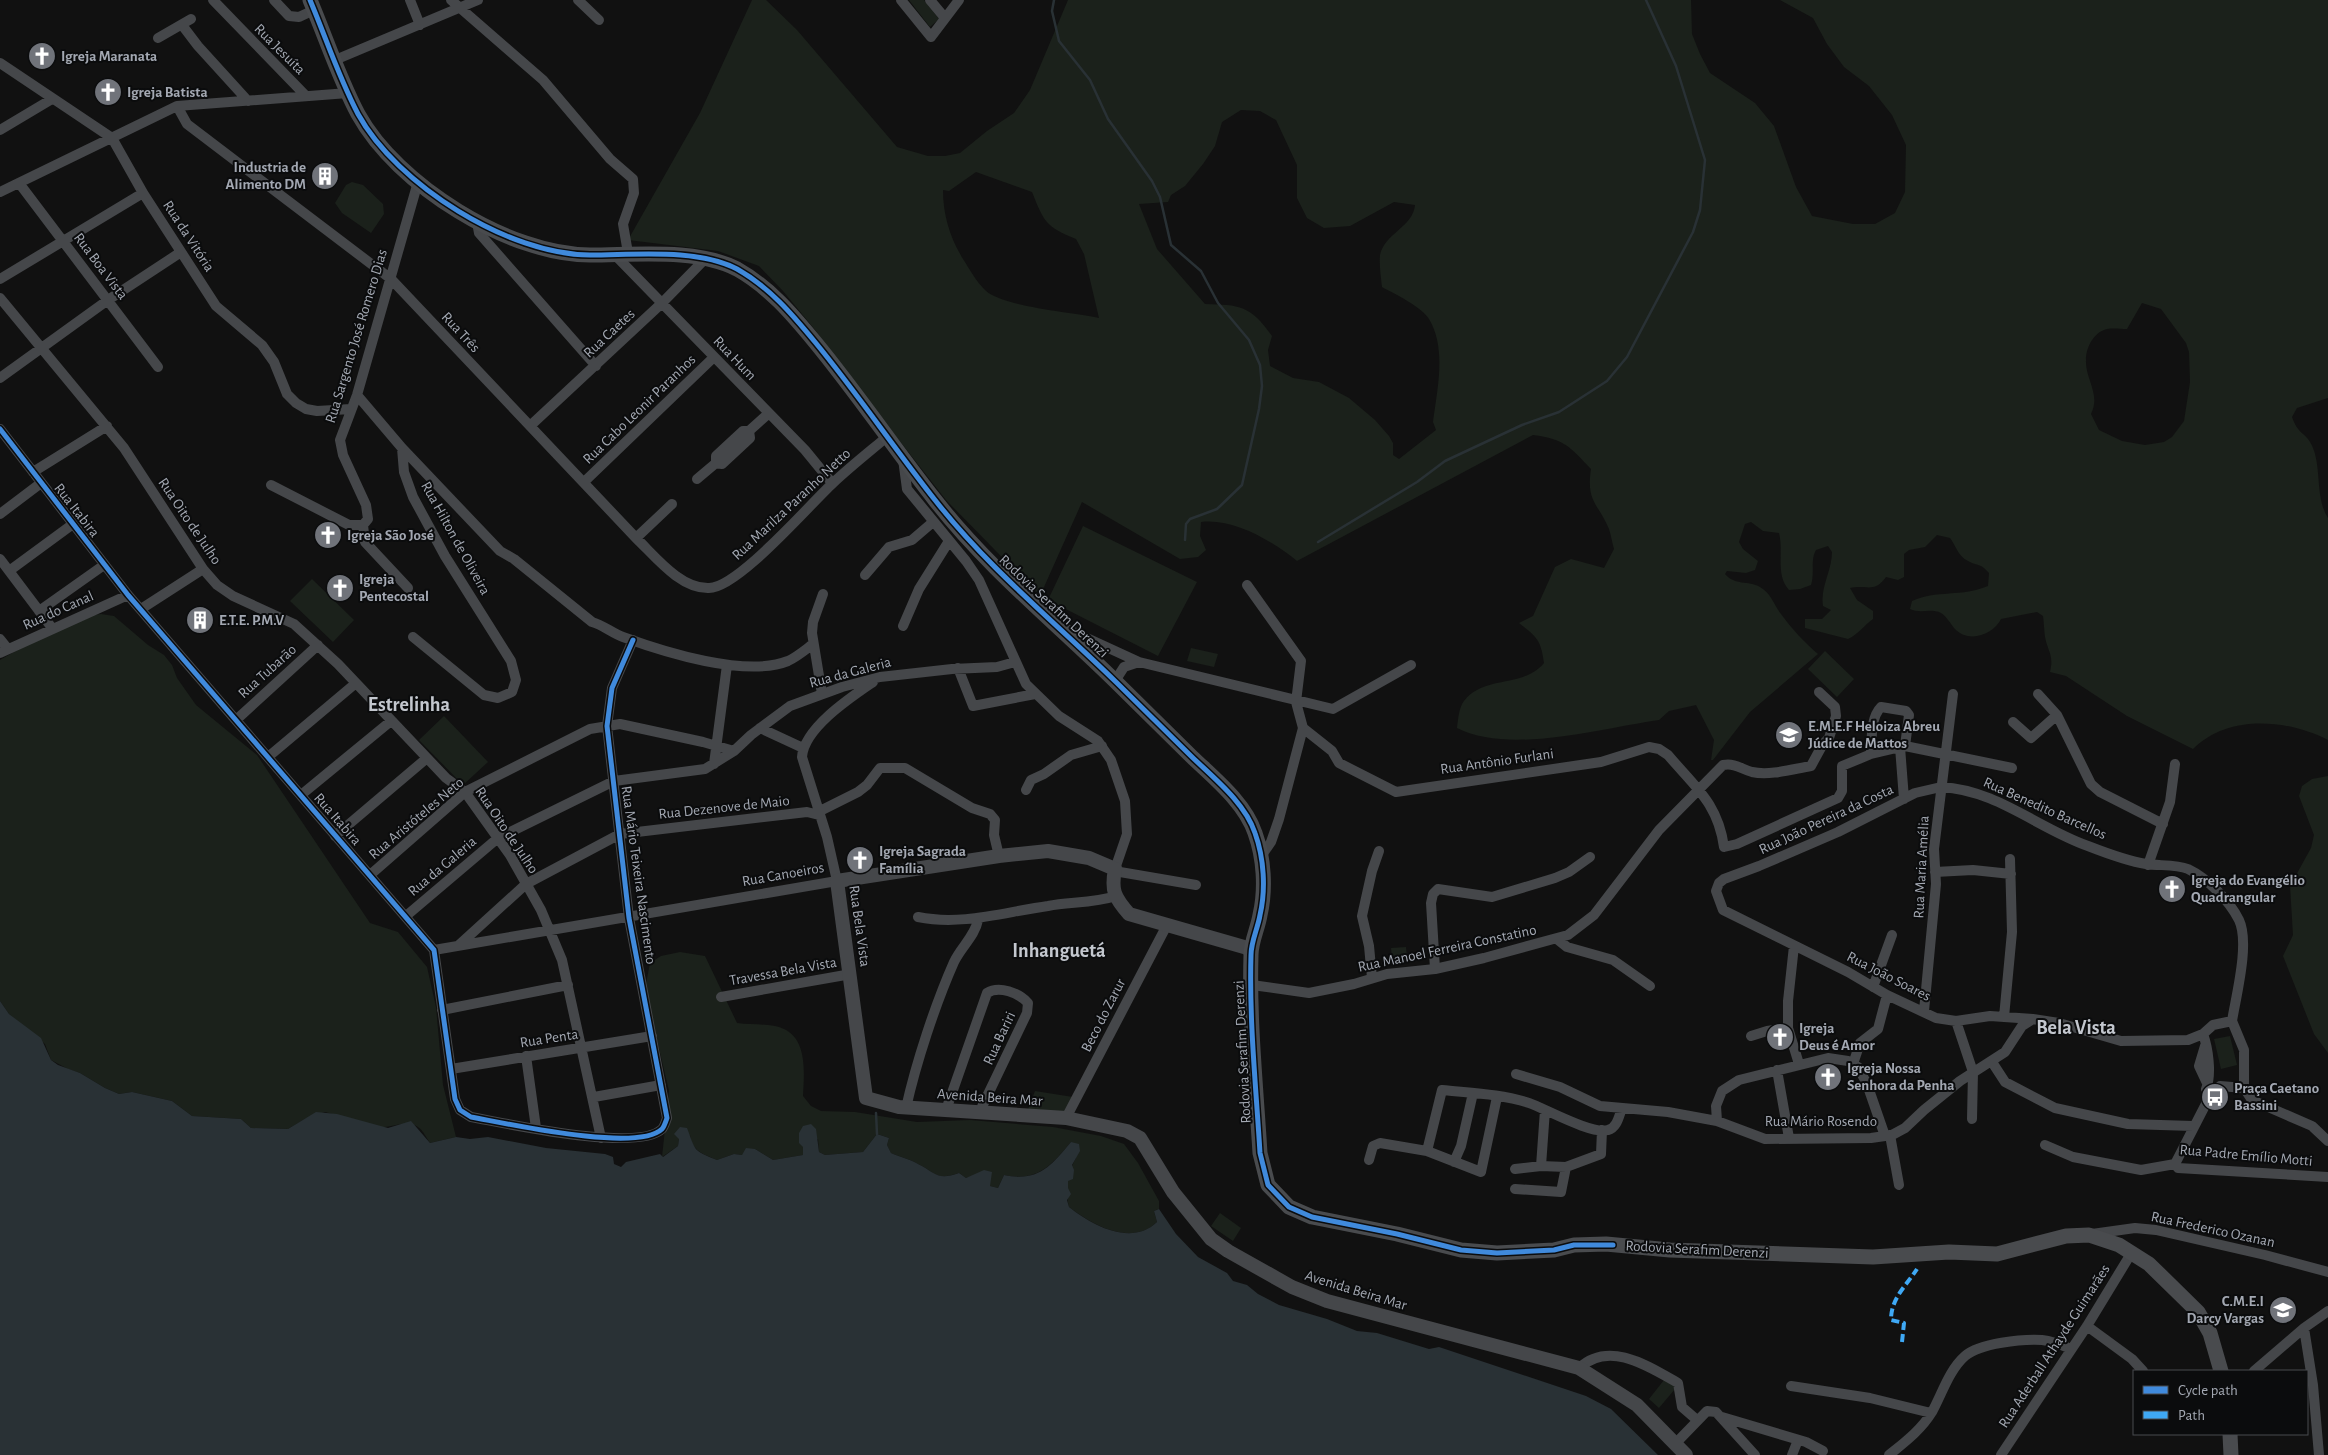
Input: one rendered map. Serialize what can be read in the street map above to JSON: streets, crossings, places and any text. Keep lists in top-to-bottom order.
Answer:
{
  "streets": {
    "main road": ["Rodovia Serafim Derenzi"],
    "street": [
      "Rua Jesuíta",
      "Rua da Vitória",
      "Rua Boa Vista",
      "Rua Três",
      "Rua Caetes",
      "Rua Sargento José Romero Dias",
      "Rua Hum",
      "Rua Cabo Leonir Paranhos",
      "Rua Marilza Paranho Netto",
      "Rua Itabira",
      "Rua Oito de Julho",
      "Rua Hilton de Oliveira",
      "Rua do Canal",
      "Rua Tubarão",
      "Rua da Galeria",
      "Rua Antônio Furlani",
      "Rua Dezenove de Maio",
      "Rua Benedito Barcellos",
      "Rua Aristóteles Neto",
      "Rua João Pereira da Costa",
      "Rua Maria Amélia",
      "Rua Canoeiros",
      "Rua Mário Teixeira Nascimento",
      "Rua Bela Vista",
      "Rua Manoel Ferreira Constatino",
      "Travessa Bela Vista",
      "Rua João Soares",
      "Beco do Zarur",
      "Rua Penta",
      "Rua Bariri",
      "Avenida Beira Mar",
      "Rua Mário Rosendo",
      "Rua Padre Emílio Motti",
      "Rua Frederico Ozanan",
      "Rua Aderball Athayde Guimarães"
    ]
  },
  "crossings": [
    ["Rua da Vitória", "Rua Sargento José Romero Dias"],
    ["Rua Três", "Rua Caetes"],
    ["Rua Três", "Rua Sargento José Romero Dias"],
    ["Rua Três", "Rua Cabo Leonir Paranhos"],
    ["Rua Três", "Rua Marilza Paranho Netto"],
    ["Rua Caetes", "Rua Hum"],
    ["Rua Caetes", "Rodovia Serafim Derenzi"],
    ["Rua Sargento José Romero Dias", "Rodovia Serafim Derenzi"],
    ["Rua Hum", "Rua Cabo Leonir Paranhos"],
    ["Rua Hum", "Rua Marilza Paranho Netto"],
    ["Rua Hum", "Rodovia Serafim Derenzi"],
    ["Rua Marilza Paranho Netto", "Rodovia Serafim Derenzi"],
    ["Rua Itabira", "Rua do Canal"],
    ["Rua Itabira", "Rua Tubarão"],
    ["Rua Itabira", "Rua da Galeria"],
    ["Rua Itabira", "Rua Aristóteles Neto"],
    ["Rua Itabira", "Rua Canoeiros"],
    ["Rua Oito de Julho", "Rua Tubarão"],
    ["Rua Oito de Julho", "Rua da Galeria"],
    ["Rua Oito de Julho", "Rua Dezenove de Maio"],
    ["Rua Oito de Julho", "Rua Aristóteles Neto"],
    ["Rua Oito de Julho", "Rua Canoeiros"],
    ["Rua Oito de Julho", "Rua Mário Teixeira Nascimento"],
    ["Rua Oito de Julho", "Rua Penta"],
    ["Rodovia Serafim Derenzi", "Rua Manoel Ferreira Constatino"],
    ["Rodovia Serafim Derenzi", "Rua Frederico Ozanan"],
    ["Rodovia Serafim Derenzi", "Rua Aderball Athayde Guimarães"],
    ["Rua da Galeria", "Rua Aristóteles Neto"],
    ["Rua da Galeria", "Rua Mário Teixeira Nascimento"],
    ["Rua Antônio Furlani", "Rua Manoel Ferreira Constatino"],
    ["Rua Dezenove de Maio", "Rua Canoeiros"],
    ["Rua Dezenove de Maio", "Rua Mário Teixeira Nascimento"],
    ["Rua Dezenove de Maio", "Rua Bela Vista"],
    ["Rua Benedito Barcellos", "Rua João Pereira da Costa"],
    ["Rua Benedito Barcellos", "Rua Maria Amélia"],
    ["Rua Aristóteles Neto", "Rua Mário Teixeira Nascimento"],
    ["Rua João Pereira da Costa", "Rua Maria Amélia"],
    ["Rua João Pereira da Costa", "Rua João Soares"],
    ["Rua Maria Amélia", "Rua João Soares"],
    ["Rua Canoeiros", "Rua Mário Teixeira Nascimento"],
    ["Rua Canoeiros", "Rua Bela Vista"],
    ["Rua Mário Teixeira Nascimento", "Rua Penta"],
    ["Rua Bela Vista", "Travessa Bela Vista"],
    ["Rua Bela Vista", "Avenida Beira Mar"],
    ["Rua João Soares", "Rua Mário Rosendo"],
    ["Beco do Zarur", "Avenida Beira Mar"],
    ["Rua Bariri", "Avenida Beira Mar"]
  ],
  "districts": ["Estrelinha", "Inhanguetá", "Bela Vista"],
  "places": {
    "church": [
      "Igreja Maranata",
      "Igreja Batista",
      "Igreja São José",
      "Igreja Pentecostal",
      "Igreja Sagrada Família",
      "Igreja do Evangélio Quadrangular",
      "Igreja Deus é Amor",
      "Igreja Nossa Senhora da Penha"
    ],
    "building": ["Industria de Alimento DM", "E.T.E. P.M.V"],
    "school or university": ["E.M.E.F Heloiza Abreu Júdice de Mattos", "C.M.E.I Darcy Vargas"],
    "bus stop": ["Praça Caetano Bassini"]
  },
  "legend": ["Cycle path", "Path"]
}
